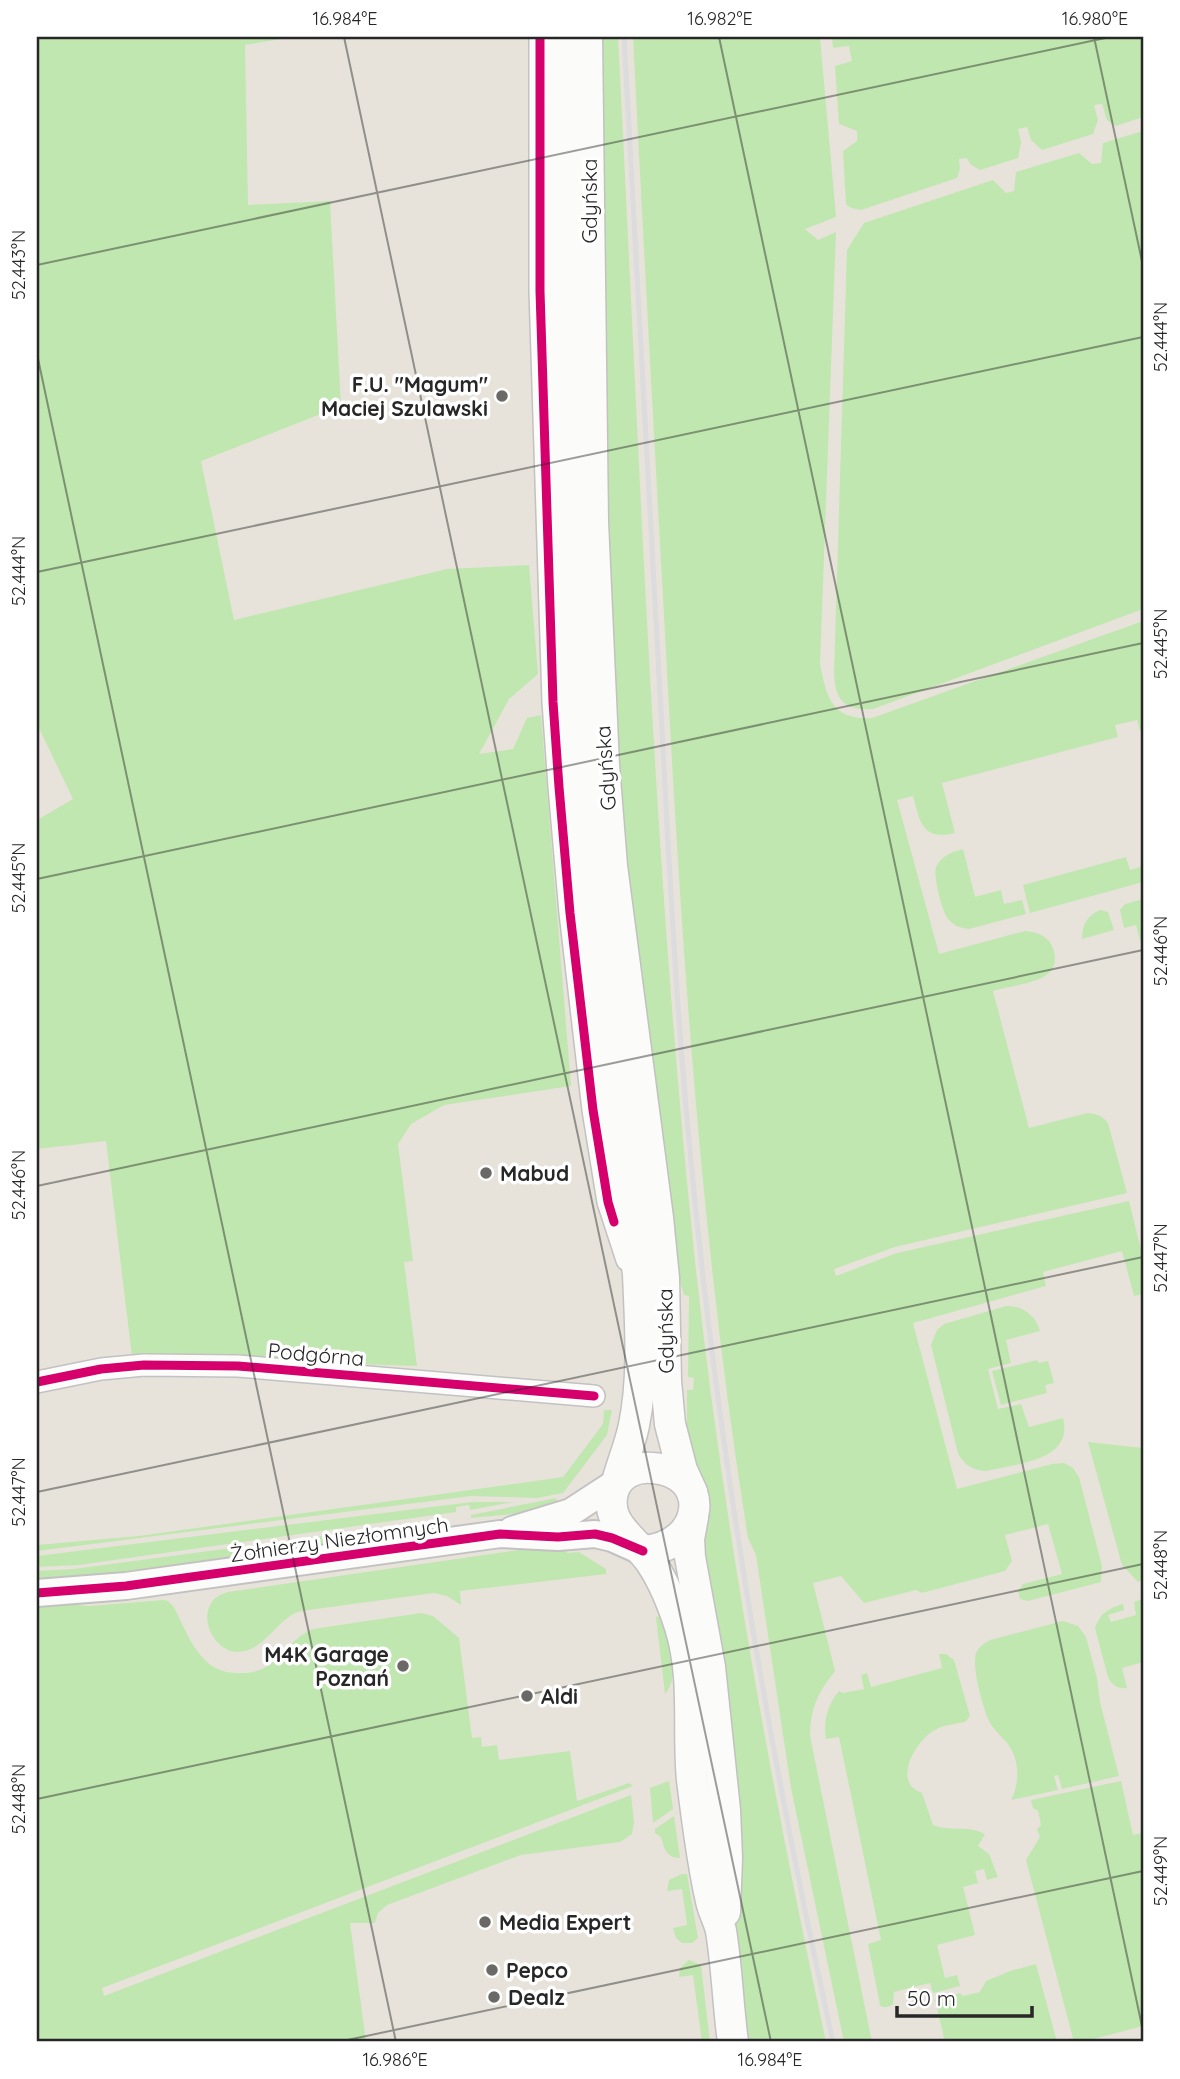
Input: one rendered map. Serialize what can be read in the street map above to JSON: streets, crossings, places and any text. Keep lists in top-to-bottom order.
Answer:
{
  "streets": {
    "main road": ["Gdyńska"],
    "street": ["Podgórna", "Żołnierzy Niezłomnych"]
  },
  "crossings": [
    ["Gdyńska", "Żołnierzy Niezłomnych"]
  ],
  "places": [
    "F.U. \"Magum\" Maciej Szulawski",
    "Mabud",
    "M4K Garage Poznań",
    "Aldi",
    "Media Expert",
    "Pepco",
    "Dealz"
  ],
  "scale_bar": "50 m",
  "coordinates": [
    "16.984°E",
    "16.982°E",
    "16.980°E",
    "52.443°N",
    "52.444°N",
    "52.445°N",
    "52.446°N",
    "52.447°N",
    "52.448°N",
    "52.449°N",
    "16.986°E"
  ]
}
